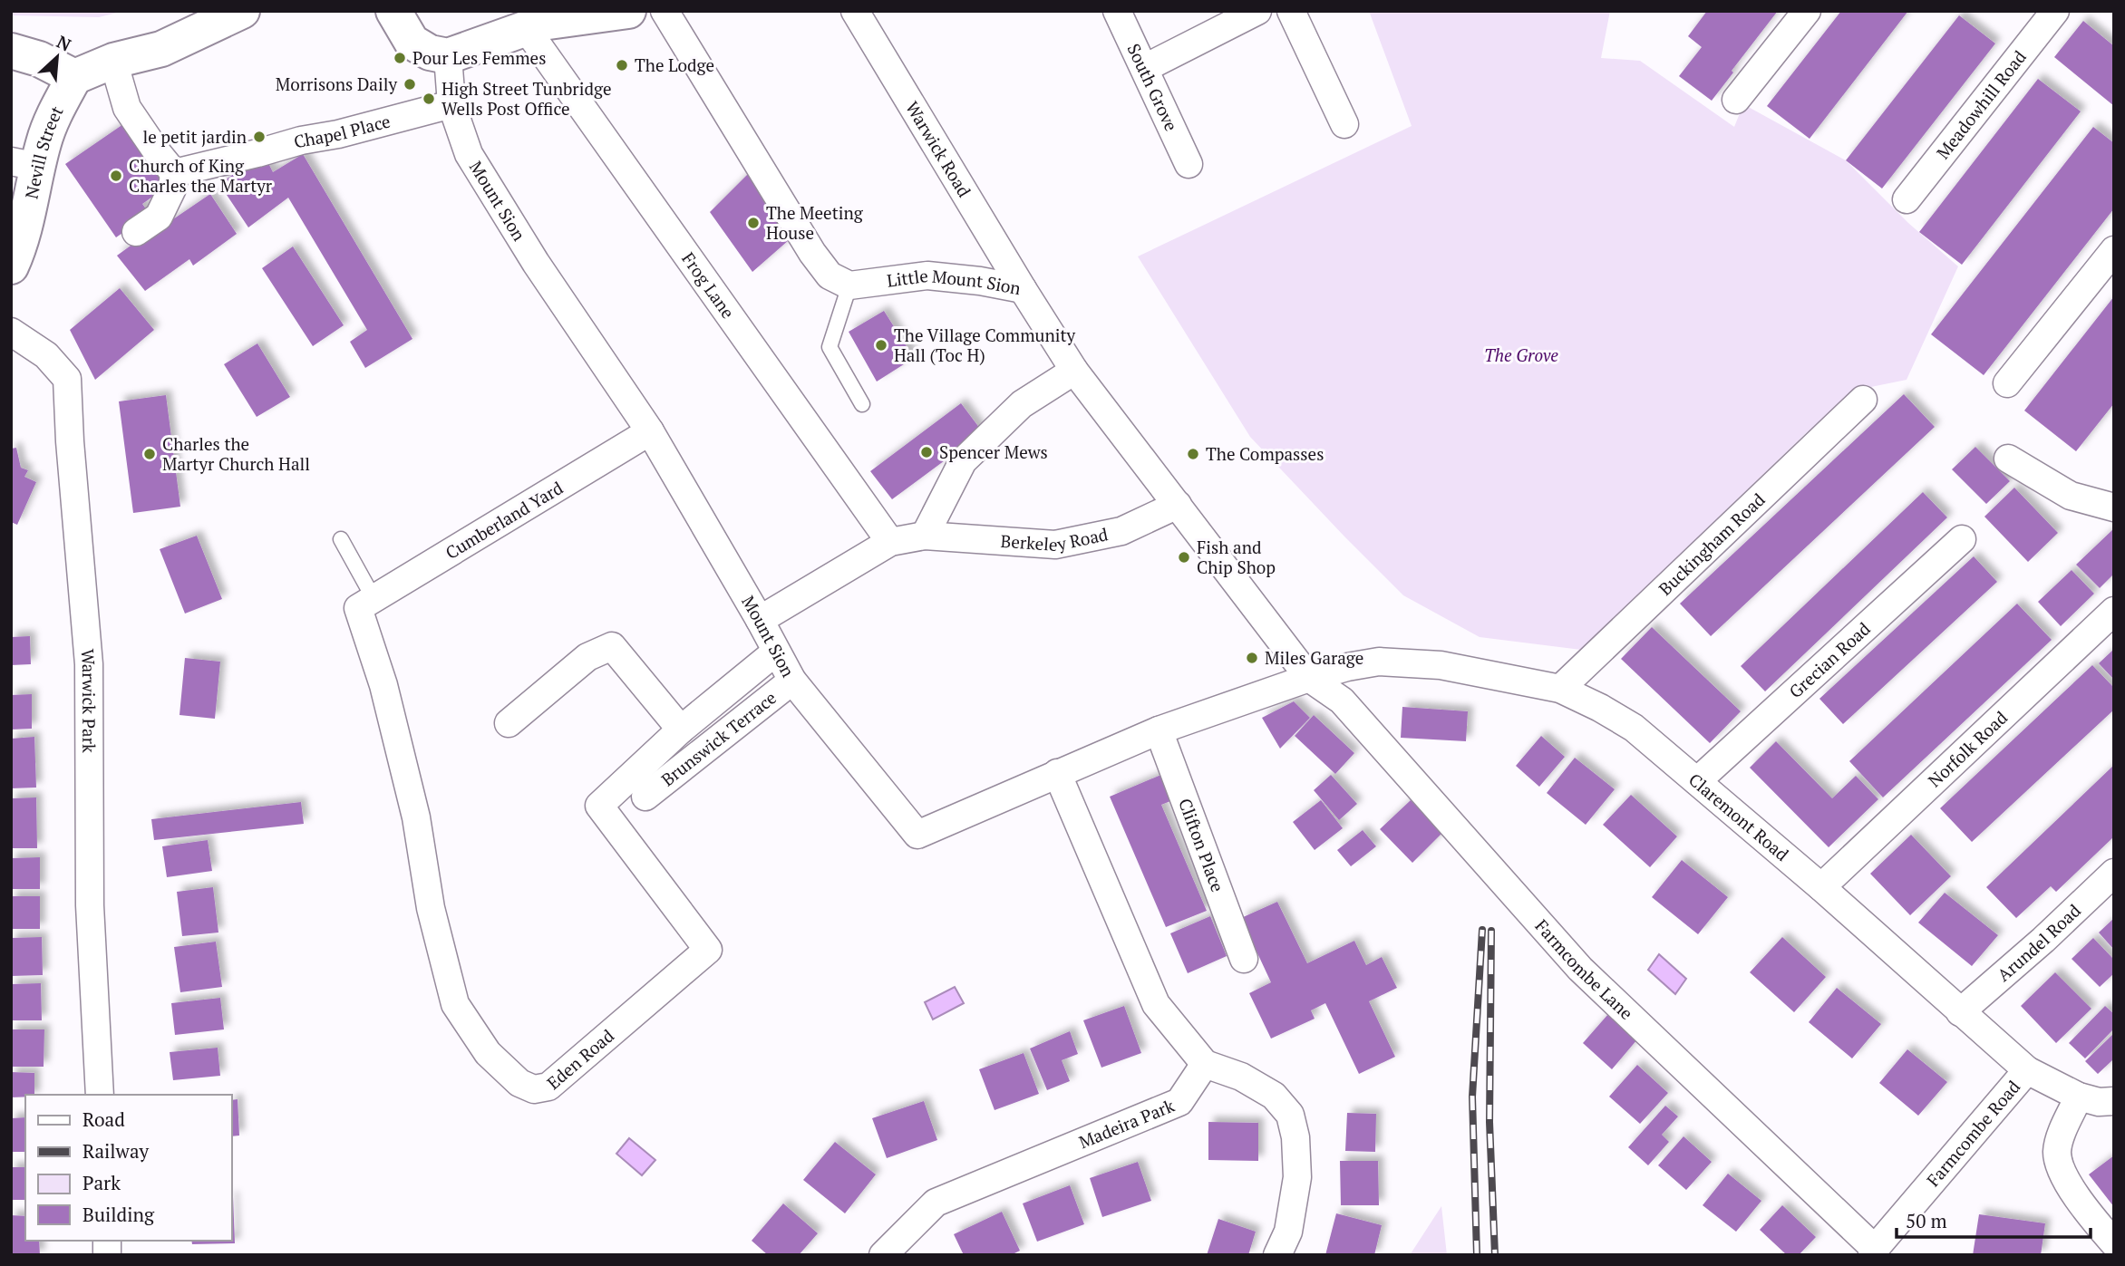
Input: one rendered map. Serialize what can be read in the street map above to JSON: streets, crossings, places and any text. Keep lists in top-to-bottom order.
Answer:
{
  "streets": {
    "main road": ["Nevill Street"],
    "street": [
      "South Grove",
      "Meadowhill Road",
      "Chapel Place",
      "Warwick Road",
      "Mount Sion",
      "Frog Lane",
      "Little Mount Sion",
      "Cumberland Yard",
      "Berkeley Road",
      "Buckingham Road",
      "Grecian Road",
      "Warwick Park",
      "Brunswick Terrace",
      "Norfolk Road",
      "Claremont Road",
      "Clifton Place",
      "Arundel Road",
      "Farmcombe Lane",
      "Eden Road",
      "Madeira Park",
      "Farmcombe Road"
    ]
  },
  "crossings": [
    ["Chapel Place", "Mount Sion"],
    ["Warwick Road", "Little Mount Sion"],
    ["Mount Sion", "Little Mount Sion"],
    ["Mount Sion", "Cumberland Yard"],
    ["Mount Sion", "Berkeley Road"],
    ["Mount Sion", "Brunswick Terrace"],
    ["Mount Sion", "Claremont Road"],
    ["Mount Sion", "Clifton Place"],
    ["Mount Sion", "Farmcombe Lane"],
    ["Mount Sion", "Eden Road"],
    ["Frog Lane", "Berkeley Road"],
    ["Little Mount Sion", "Berkeley Road"],
    ["Little Mount Sion", "Claremont Road"],
    ["Little Mount Sion", "Farmcombe Lane"],
    ["Cumberland Yard", "Eden Road"],
    ["Buckingham Road", "Claremont Road"],
    ["Grecian Road", "Claremont Road"],
    ["Norfolk Road", "Claremont Road"],
    ["Claremont Road", "Arundel Road"],
    ["Claremont Road", "Farmcombe Lane"],
    ["Claremont Road", "Farmcombe Road"],
    ["Farmcombe Lane", "Farmcombe Road"]
  ],
  "parks": ["The Grove"],
  "places": [
    "Pour Les Femmes",
    "The Lodge",
    "Morrisons Daily",
    "High Street Tunbridge Wells Post Office",
    "le petit jardin",
    "Church of King Charles the Martyr",
    "The Meeting House",
    "The Village Community Hall (Toc H)",
    "Spencer Mews",
    "Charles the Martyr Church Hall",
    "The Compasses",
    "Fish and Chip Shop",
    "Miles Garage"
  ],
  "legend": [
    "Road",
    "Railway",
    "Park",
    "Building"
  ],
  "scale_bar": "50 m",
  "north": "top right"
}
